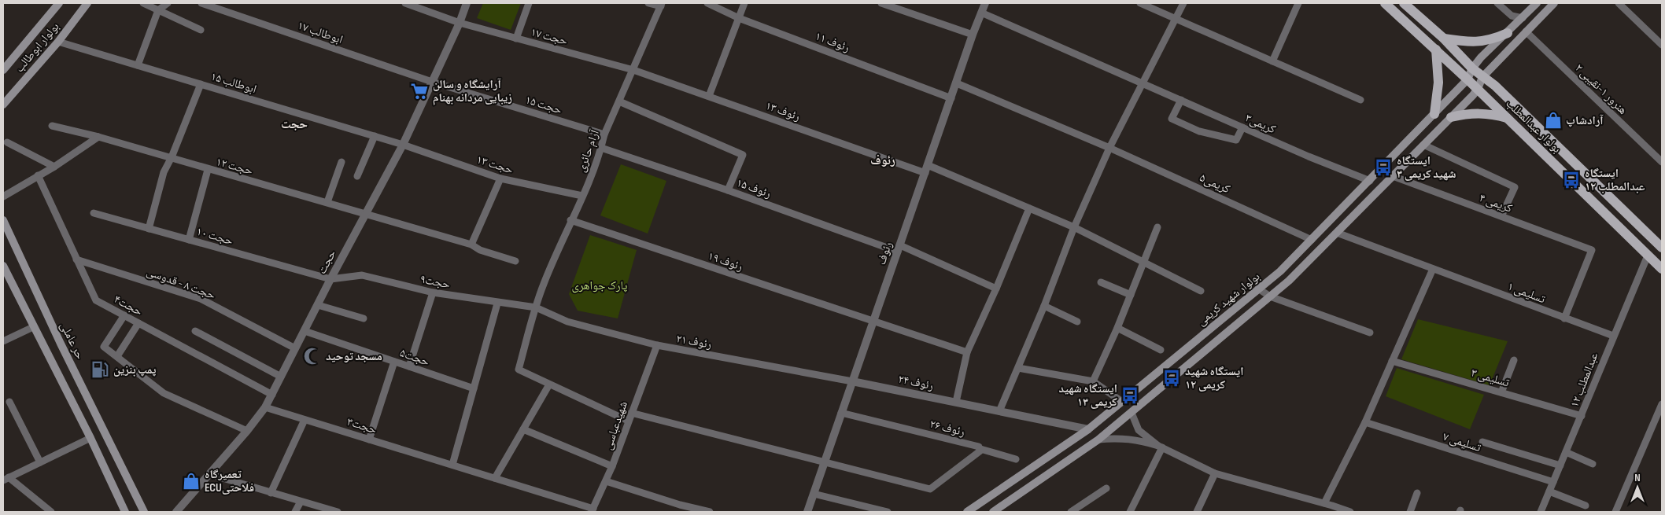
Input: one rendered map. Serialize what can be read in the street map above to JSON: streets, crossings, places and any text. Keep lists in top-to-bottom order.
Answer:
{
  "streets": {
    "main road": [
      "بولوار ابوطالب",
      "بولوار عبدالمطلب",
      "بولوار شهید کریمی",
      "حر عاملی"
    ],
    "street": [
      "ابوطالب ۱۷",
      "حجت ۱۷",
      "رئوف ۱۱",
      "ابوطالب ۱۵",
      "هنرور ۱-نقیبی ۲",
      "حجت ۱۵",
      "رئوف ۱۳",
      "کریمی۳",
      "آرام حائری",
      "حجت ۱۳",
      "حجت ۱۲",
      "کریمی۵",
      "رئوف ۱۵",
      "کریمی ۴",
      "حجت ۱۰",
      "رئوف",
      "رئوف ۱۹",
      "حجت",
      "حجت۹",
      "حجت ۸ - قدوسی",
      "تسلیمی ۱",
      "حجت۴",
      "رئوف ۲۱",
      "حجت۵",
      "تسلیمی ۳",
      "عبدالمطلب ۱۲",
      "رئوف ۲۴",
      "حجت۳",
      "شهیدعباسی",
      "رئوف ۲۶",
      "تسلیمی ۷"
    ]
  },
  "crossings": [
    ["ابوطالب ۱۷", "حجت ۱۵"],
    ["ابوطالب ۱۷", "حجت"],
    ["حجت ۱۷", "رئوف ۱۳"],
    ["حجت ۱۷", "آرام حائری"],
    ["حجت ۱۷", "حجت"],
    ["رئوف ۱۱", "رئوف"],
    ["بولوار ابوطالب", "ابوطالب ۱۵"],
    ["ابوطالب ۱۵", "حجت ۱۳"],
    ["ابوطالب ۱۵", "حجت"],
    ["حجت ۱۵", "آرام حائری"],
    ["حجت ۱۵", "حجت"],
    ["رئوف ۱۳", "آرام حائری"],
    ["رئوف ۱۳", "رئوف"],
    ["کریمی۳", "رئوف"],
    ["کریمی۳", "بولوار شهید کریمی"],
    ["بولوار عبدالمطلب", "بولوار شهید کریمی"],
    ["بولوار عبدالمطلب", "عبدالمطلب ۱۲"],
    ["آرام حائری", "حجت ۱۳"],
    ["آرام حائری", "رئوف ۱۵"],
    ["آرام حائری", "رئوف ۱۹"],
    ["آرام حائری", "حجت۹"],
    ["آرام حائری", "رئوف ۲۱"],
    ["حجت ۱۳", "حجت"],
    ["حجت ۱۲", "حجت"],
    ["کریمی۵", "رئوف"],
    ["کریمی۵", "بولوار شهید کریمی"],
    ["رئوف ۱۵", "رئوف"],
    ["کریمی ۴", "تسلیمی ۱"],
    ["کریمی ۴", "بولوار شهید کریمی"],
    ["حجت ۱۰", "حجت"],
    ["حجت ۱۰", "حجت۹"],
    ["رئوف", "رئوف ۱۹"],
    ["رئوف", "رئوف ۲۱"],
    ["رئوف", "رئوف ۲۴"],
    ["رئوف", "رئوف ۲۶"],
    ["حجت", "حجت۹"],
    ["حجت", "حجت ۸ - قدوسی"],
    ["حجت", "حجت۴"],
    ["حجت", "حجت۵"],
    ["حجت", "حجت۳"],
    ["حجت۹", "رئوف ۲۱"],
    ["حجت ۸ - قدوسی", "حجت۴"],
    ["تسلیمی ۱", "بولوار شهید کریمی"],
    ["تسلیمی ۱", "عبدالمطلب ۱۲"],
    ["بولوار شهید کریمی", "رئوف ۲۴"],
    ["رئوف ۲۱", "رئوف ۲۴"],
    ["رئوف ۲۱", "شهیدعباسی"],
    ["تسلیمی ۳", "عبدالمطلب ۱۲"],
    ["عبدالمطلب ۱۲", "تسلیمی ۷"],
    ["حجت۳", "شهیدعباسی"]
  ],
  "districts": ["حجت", "رئوف"],
  "parks": ["پارک جواهری"],
  "places": {
    "supermarket": ["آرایشگاه و سالن زیبایی مردانه بهنام"],
    "shop": ["آرادشاپ", "تعمیرگاه ECUفلاحتی"],
    "bus stop": [
      "ایستگاه شهید کریمی ۳",
      "ایستگاه عبدالمطلب ۱۲",
      "ایستگاه شهید کریمی ۱۲",
      "ایستگاه شهید کریمی ۱۳"
    ],
    "mosque": ["مسجد توحید"],
    "fuel station": ["پمپ بنزین"]
  },
  "north": "top"
}
